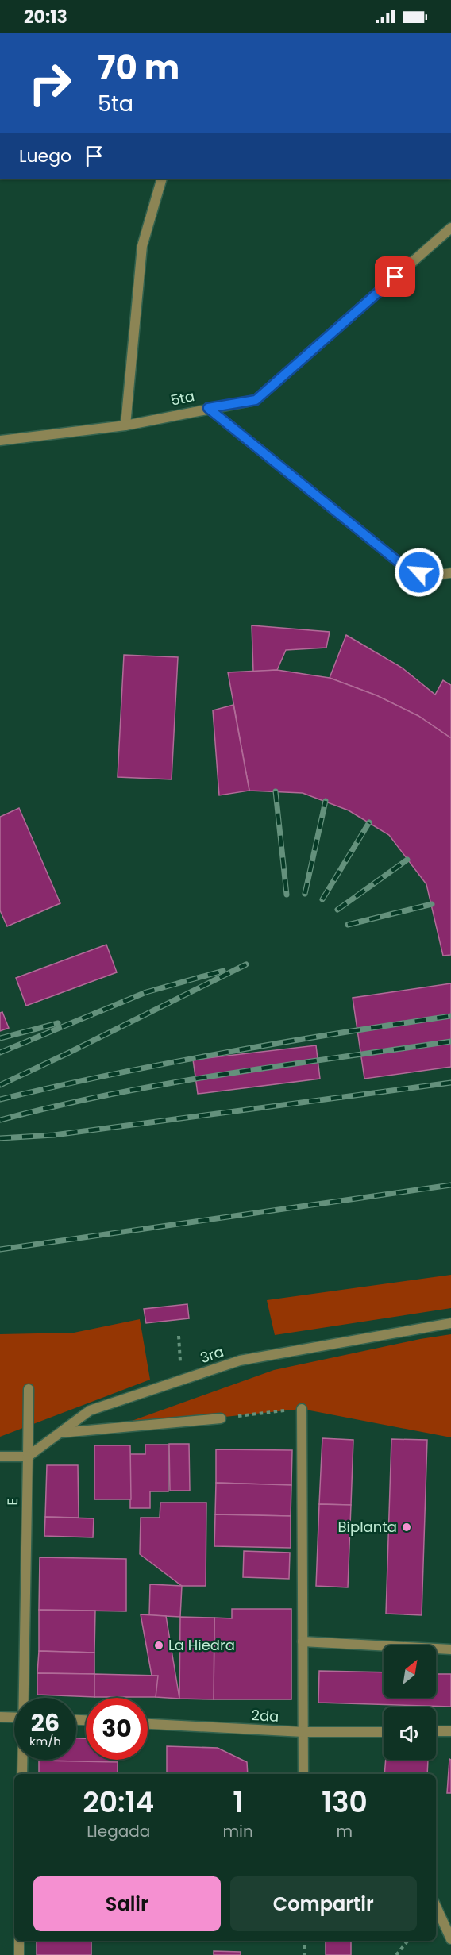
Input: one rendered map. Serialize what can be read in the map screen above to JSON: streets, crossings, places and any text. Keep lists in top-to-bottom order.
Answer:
{
  "streets": {
    "street": [
      "5ta",
      "3ra",
      "E",
      "2da"
    ]
  },
  "crossings": [
    ["3ra", "E"]
  ],
  "places": ["Biplanta", "La Hiedra"],
  "north": "top right",
  "page": {
    "status": "20:13",
    "turn": ["70 m", "5ta"],
    "then": "Luego",
    "speed": "26 km/h",
    "limit": "30",
    "eta": [
      "20:14",
      "Llegada",
      "1",
      "min",
      "130",
      "m"
    ],
    "buttons": ["Salir", "Compartir"]
  }
}
